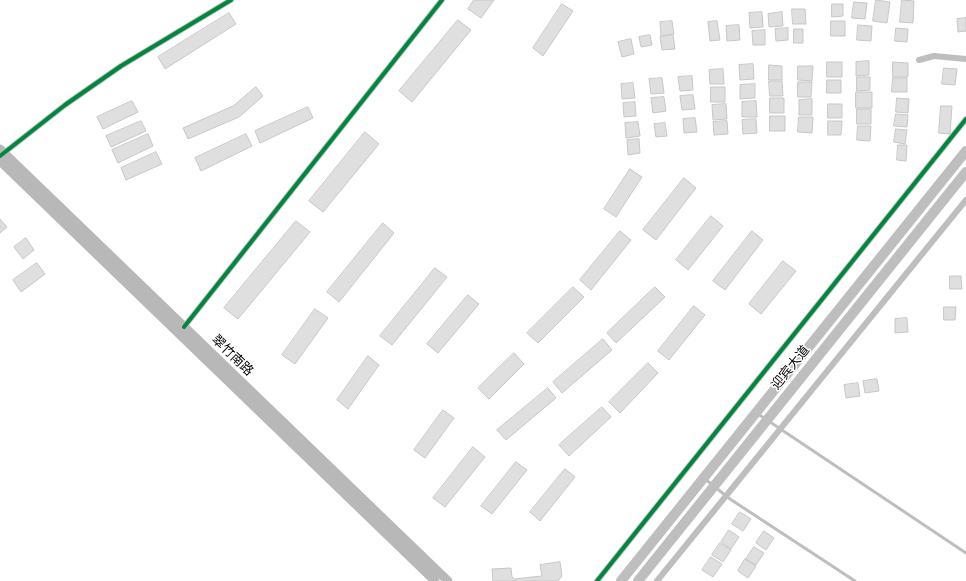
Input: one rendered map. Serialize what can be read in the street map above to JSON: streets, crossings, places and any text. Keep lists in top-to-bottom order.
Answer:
{
  "streets": {
    "main road": ["翠竹南路", "迎宾大道"]
  }
}
